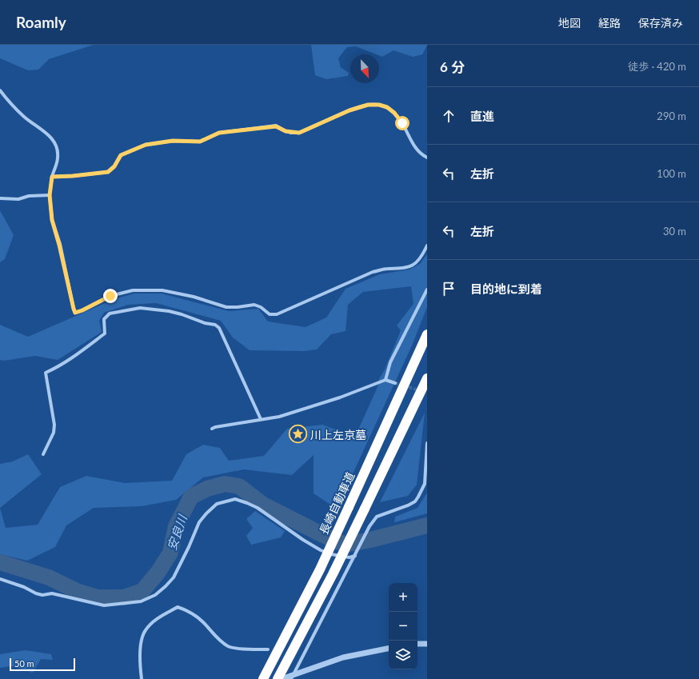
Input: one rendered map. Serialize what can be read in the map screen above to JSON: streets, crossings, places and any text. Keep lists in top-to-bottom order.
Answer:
{
  "streets": {
    "highway": ["長崎自動車道"]
  },
  "water": ["安良川"],
  "places": {
    "place": ["川上左京墓"]
  },
  "scale_bar": "50 m",
  "north": "bottom right",
  "page": {
    "header": "Roamly",
    "nav": ["地図", "経路", "保存済み"],
    "heading": ["6 分", "徒歩 · 420 m"],
    "list": [
      ["直進", "290 m"],
      ["左折", "100 m"],
      ["左折", "30 m"],
      "目的地に到着"
    ],
    "map_buttons": ["+", "−"],
    "scale": "50 m"
  }
}
